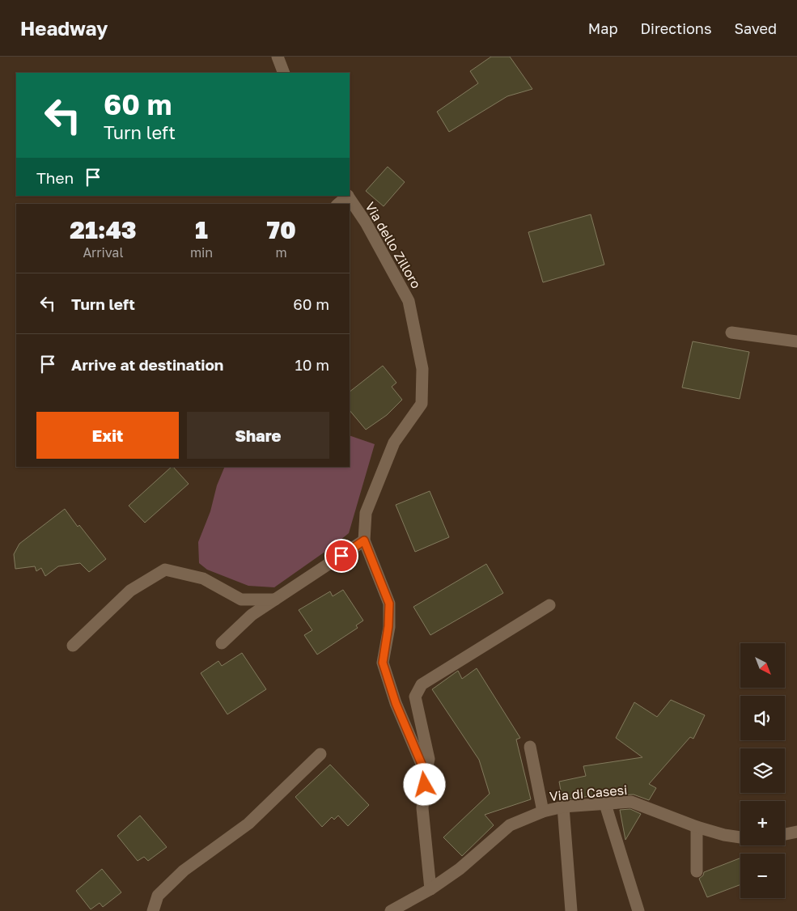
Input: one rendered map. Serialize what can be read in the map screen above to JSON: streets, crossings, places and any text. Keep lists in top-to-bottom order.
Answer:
{
  "streets": {
    "street": ["Via dello Zilloro", "Via di Casesi"]
  },
  "crossings": [
    ["Via dello Zilloro", "Via di Casesi"]
  ],
  "north": "bottom right",
  "page": {
    "header": "Headway",
    "nav": ["Map", "Directions", "Saved"],
    "turn": ["60 m", "Turn left"],
    "then": "Then",
    "eta": [
      "21:43",
      "Arrival",
      "1",
      "min",
      "70",
      "m"
    ],
    "list": [
      {
        "name": "Turn left",
        "value": "60 m"
      },
      {
        "name": "Arrive at destination",
        "value": "10 m"
      }
    ],
    "buttons": ["Exit", "Share"],
    "map_buttons": ["+", "−"]
  }
}
